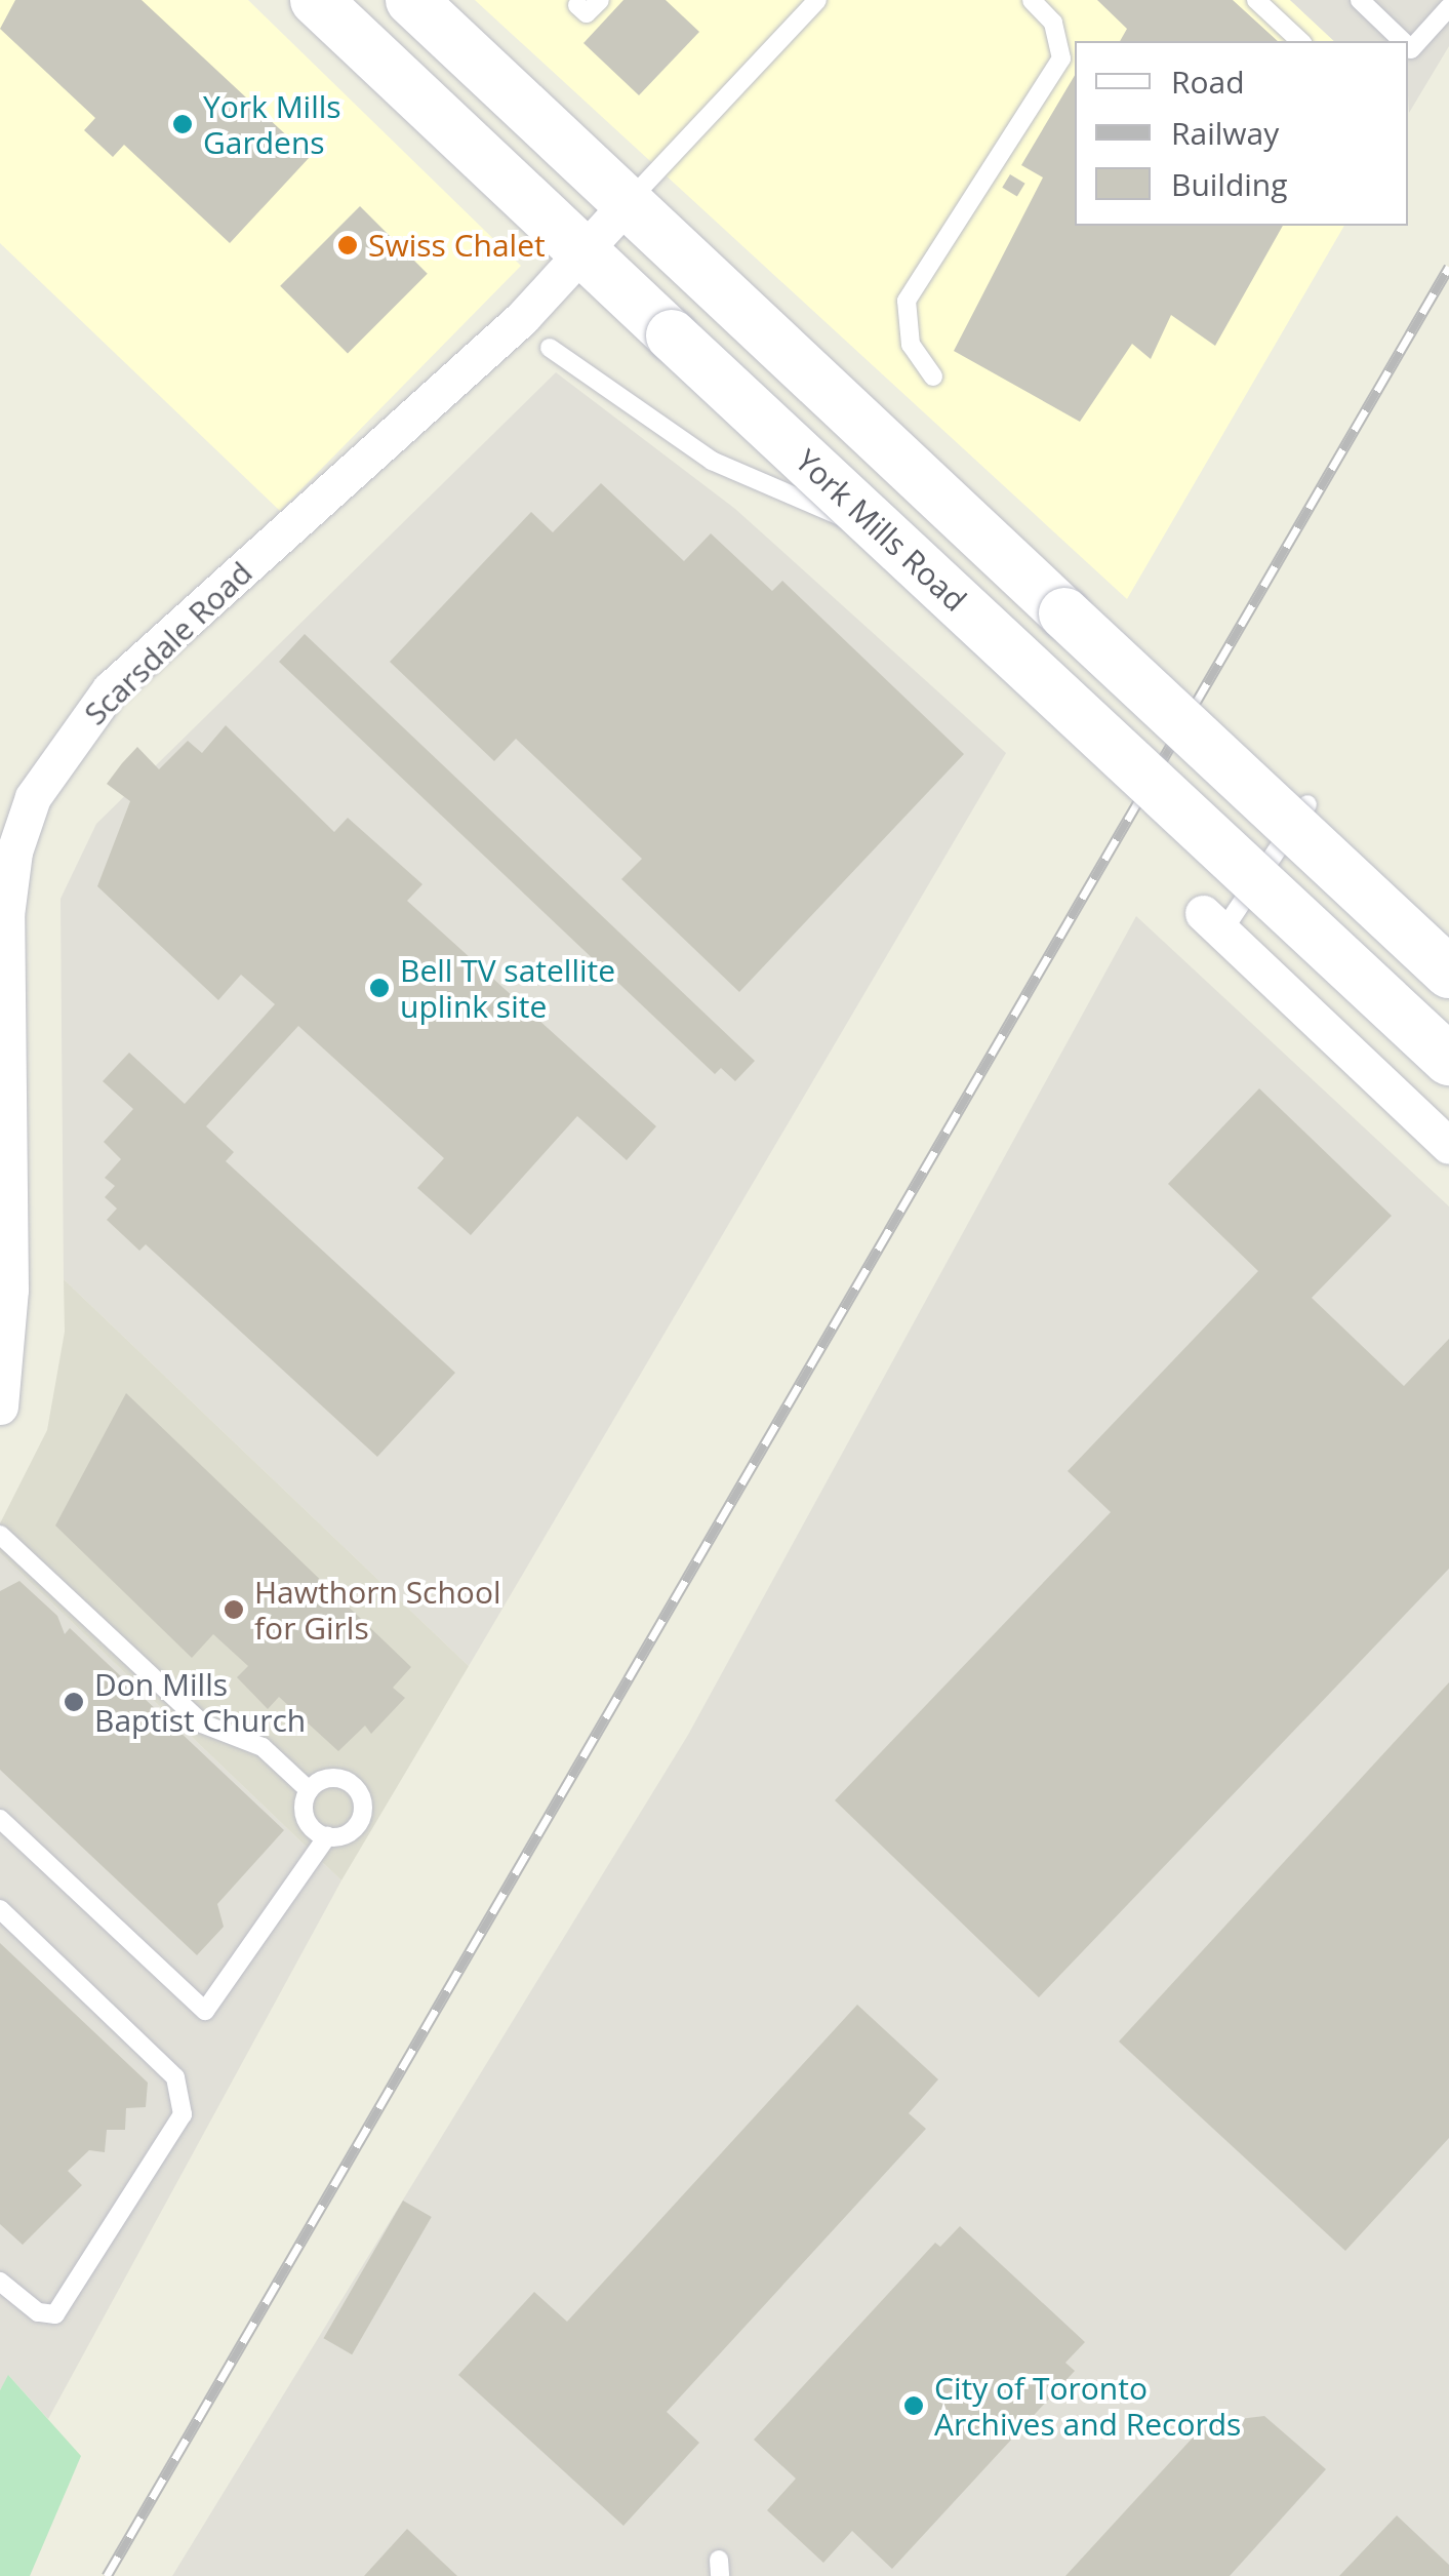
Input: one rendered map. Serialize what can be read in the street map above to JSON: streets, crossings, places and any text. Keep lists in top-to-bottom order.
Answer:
{
  "streets": {
    "main road": ["York Mills Road"],
    "street": ["Scarsdale Road"]
  },
  "crossings": [
    ["York Mills Road", "Scarsdale Road"]
  ],
  "places": [
    "York Mills Gardens",
    "Swiss Chalet",
    "Bell TV satellite uplink site",
    "Hawthorn School for Girls",
    "Don Mills Baptist Church",
    "City of Toronto Archives and Records"
  ],
  "legend": ["Road", "Railway", "Building"]
}
